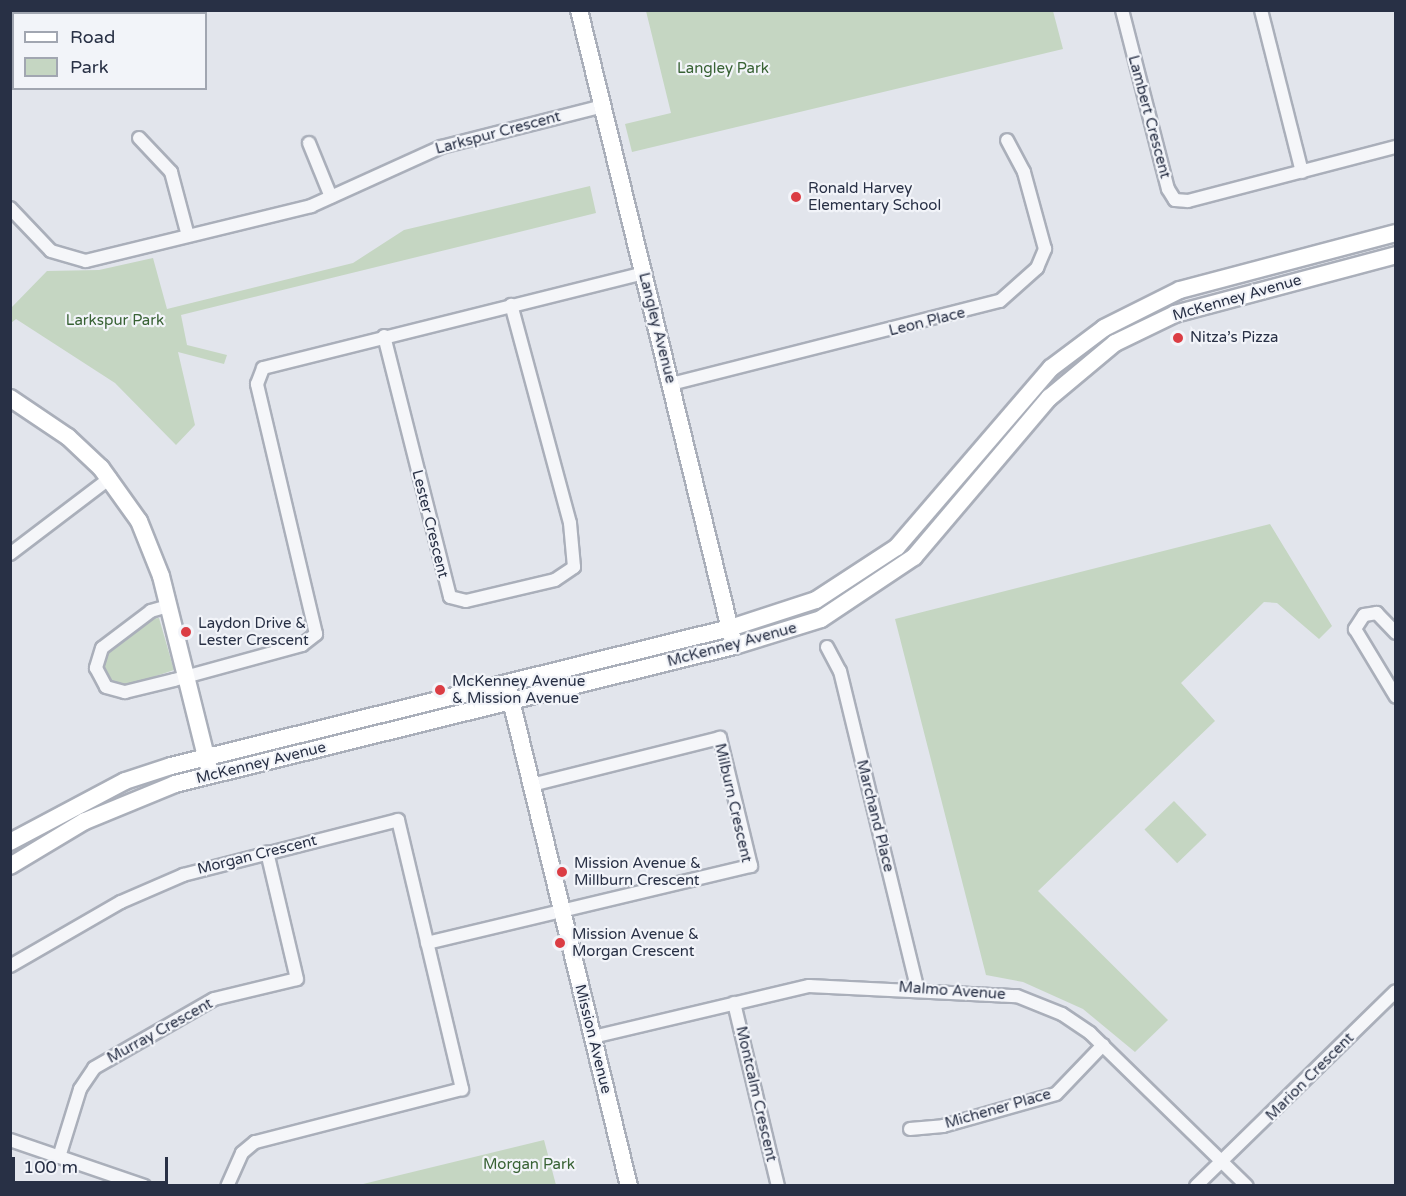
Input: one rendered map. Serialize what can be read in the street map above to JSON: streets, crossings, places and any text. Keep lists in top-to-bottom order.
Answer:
{
  "streets": {
    "main road": ["McKenney Avenue", "Langley Avenue", "Mission Avenue"],
    "street": [
      "Lambert Crescent",
      "Larkspur Crescent",
      "Leon Place",
      "Lester Crescent",
      "Milburn Crescent",
      "Marchand Place",
      "Morgan Crescent",
      "Malmo Avenue",
      "Murray Crescent",
      "Marion Crescent",
      "Montcalm Crescent",
      "Michener Place"
    ]
  },
  "crossings": [
    ["Larkspur Crescent", "Langley Avenue"],
    ["McKenney Avenue", "Langley Avenue"],
    ["McKenney Avenue", "Mission Avenue"],
    ["Leon Place", "Langley Avenue"],
    ["Milburn Crescent", "Mission Avenue"],
    ["Marchand Place", "Malmo Avenue"],
    ["Morgan Crescent", "Murray Crescent"],
    ["Malmo Avenue", "Mission Avenue"],
    ["Malmo Avenue", "Marion Crescent"],
    ["Malmo Avenue", "Montcalm Crescent"],
    ["Malmo Avenue", "Michener Place"]
  ],
  "parks": ["Langley Park", "Larkspur Park", "Morgan Park"],
  "places": [
    "Ronald Harvey Elementary School",
    "Nitza’s Pizza",
    "Laydon Drive & Lester Crescent",
    "McKenney Avenue & Mission Avenue",
    "Mission Avenue & Millburn Crescent",
    "Mission Avenue & Morgan Crescent"
  ],
  "legend": ["Road", "Park"],
  "scale_bar": "100 m"
}
